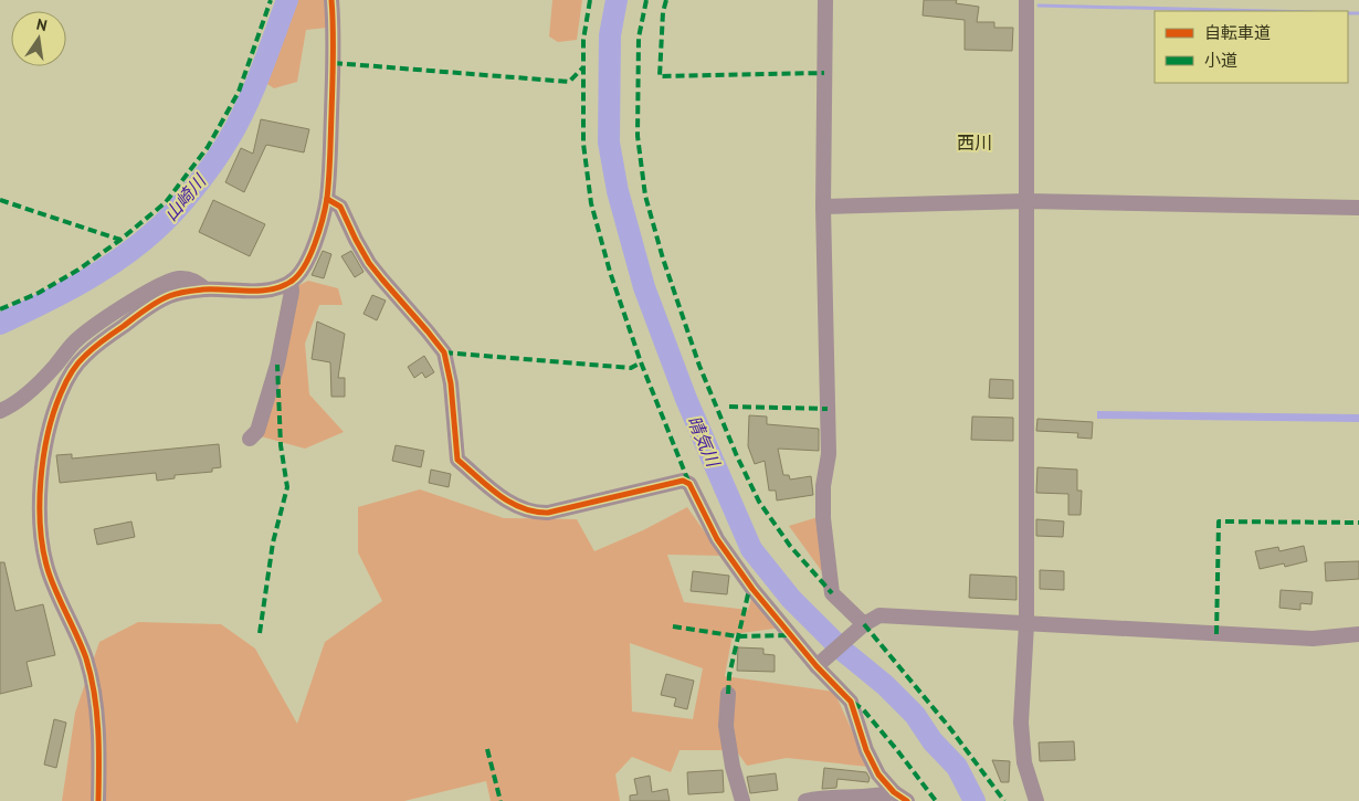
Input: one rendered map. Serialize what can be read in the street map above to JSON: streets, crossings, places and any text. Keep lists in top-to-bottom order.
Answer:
{
  "districts": ["西川"],
  "water": ["山崎川", "晴気川"],
  "legend": ["自転車道", "小道"],
  "north": "top"
}
